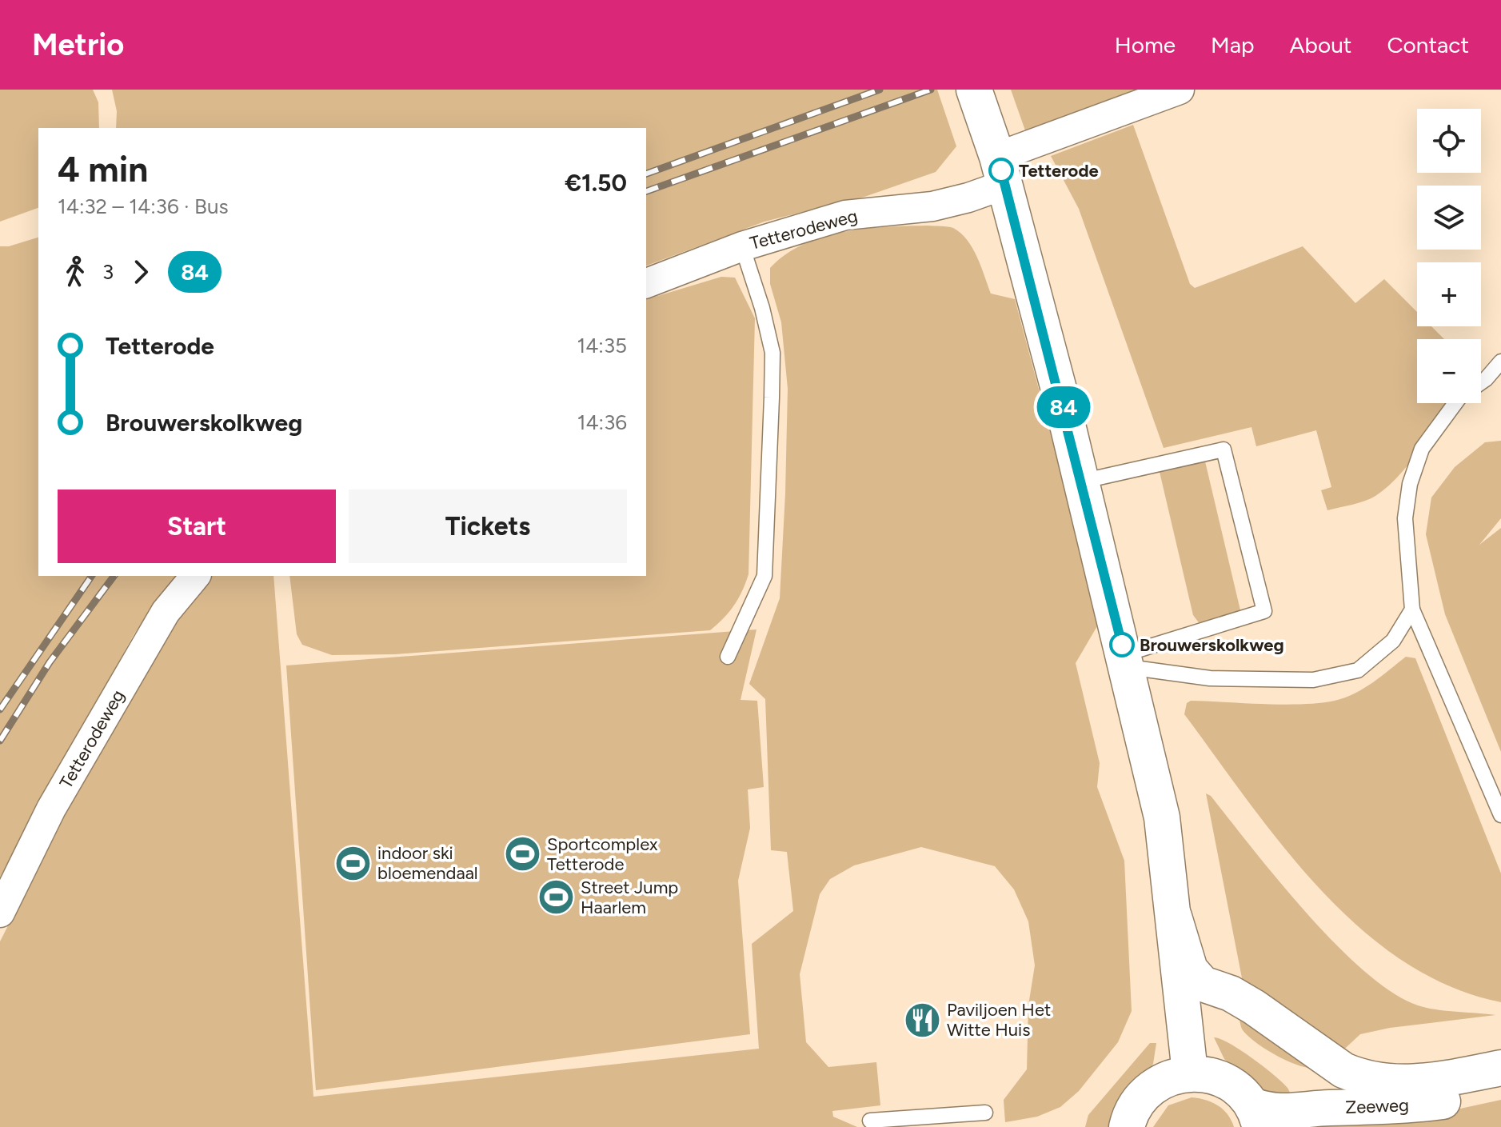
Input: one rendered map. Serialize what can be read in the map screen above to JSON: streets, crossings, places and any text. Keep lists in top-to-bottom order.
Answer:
{
  "streets": {
    "main road": ["Zeeweg"],
    "street": ["Tetterodeweg"]
  },
  "places": {
    "other": ["Tetterode", "Brouwerskolkweg"],
    "sports": ["Sportcomplex Tetterode", "indoor ski bloemendaal", "Street Jump Haarlem"],
    "restaurant": ["Paviljoen Het Witte Huis"]
  },
  "lines": ["bus line 84"],
  "page": {
    "header": "Metrio",
    "nav": [
      "Home",
      "Map",
      "About",
      "Contact"
    ],
    "on_map": "84",
    "map_buttons": ["+", "−"],
    "heading": ["4 min", "14:32 – 14:36 · Bus", "€1.50"],
    "legs": ["3", "84"],
    "list": [
      {
        "name": "Tetterode",
        "value": "14:35"
      },
      {
        "name": "Brouwerskolkweg",
        "value": "14:36"
      }
    ],
    "buttons": ["Start", "Tickets"]
  }
}
